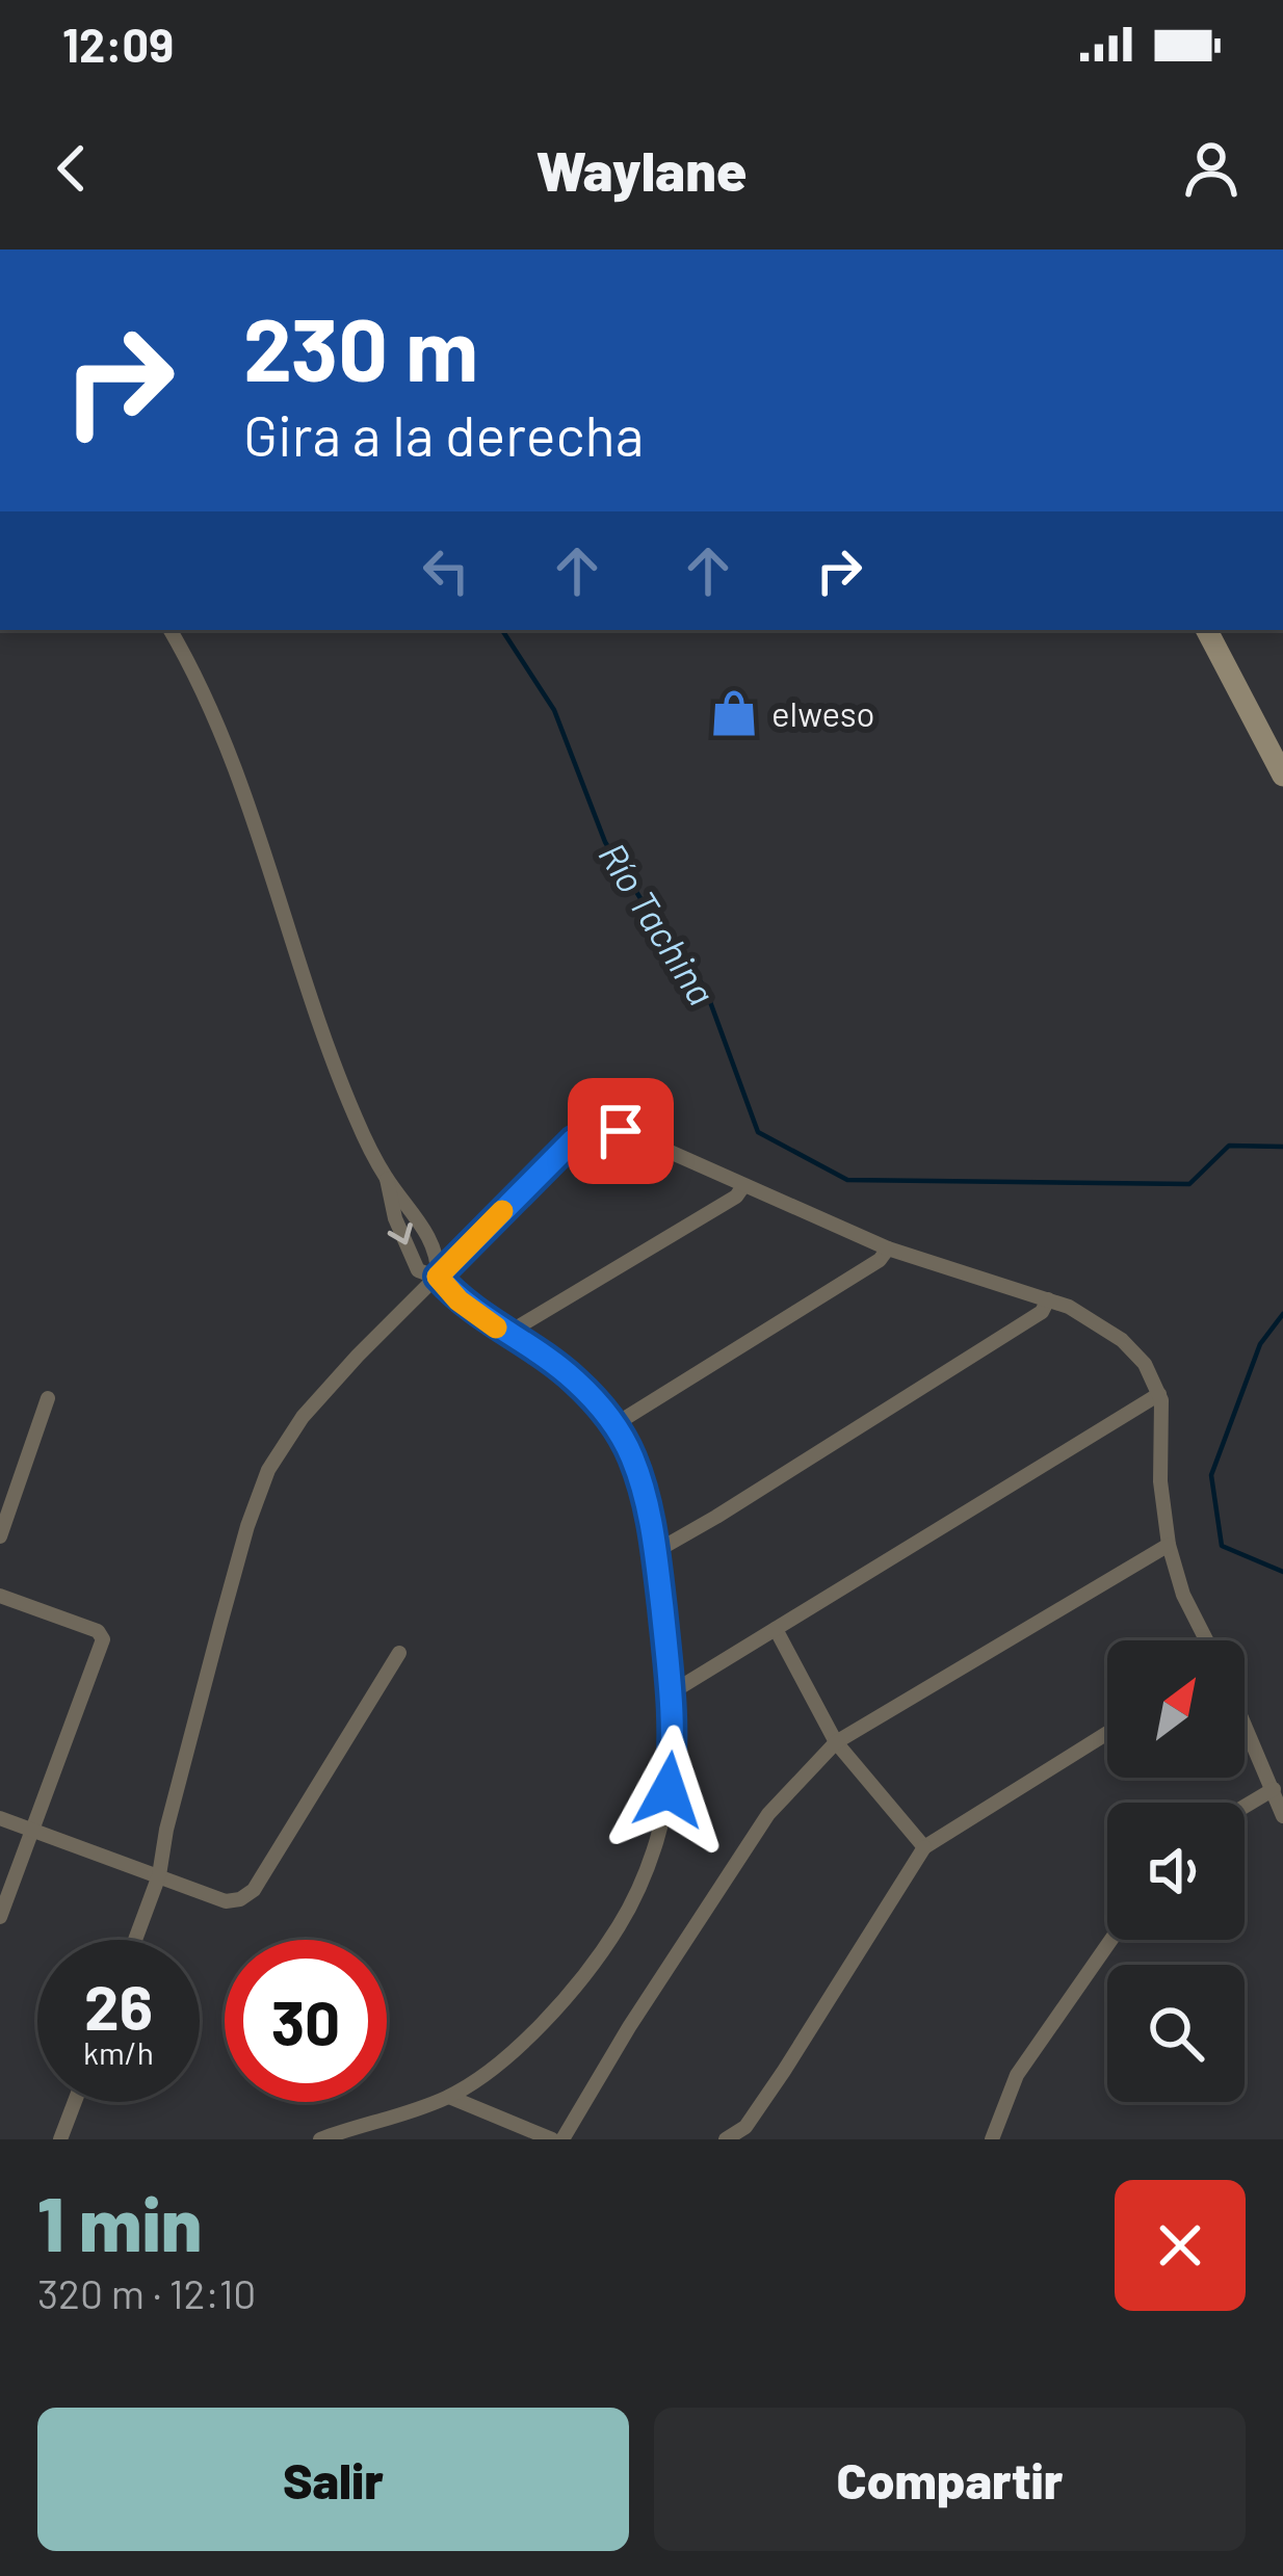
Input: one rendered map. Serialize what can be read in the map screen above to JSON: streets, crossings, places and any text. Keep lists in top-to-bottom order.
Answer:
{
  "water": ["Río Tachina"],
  "places": {
    "shop": ["elweso"]
  },
  "north": "top right",
  "page": {
    "status": "12:09",
    "header": "Waylane",
    "turn": ["230 m", "Gira a la derecha"],
    "speed": "26 km/h",
    "limit": "30",
    "heading": ["1 min", "320 m · 12:10"],
    "buttons": ["Salir", "Compartir"]
  }
}
